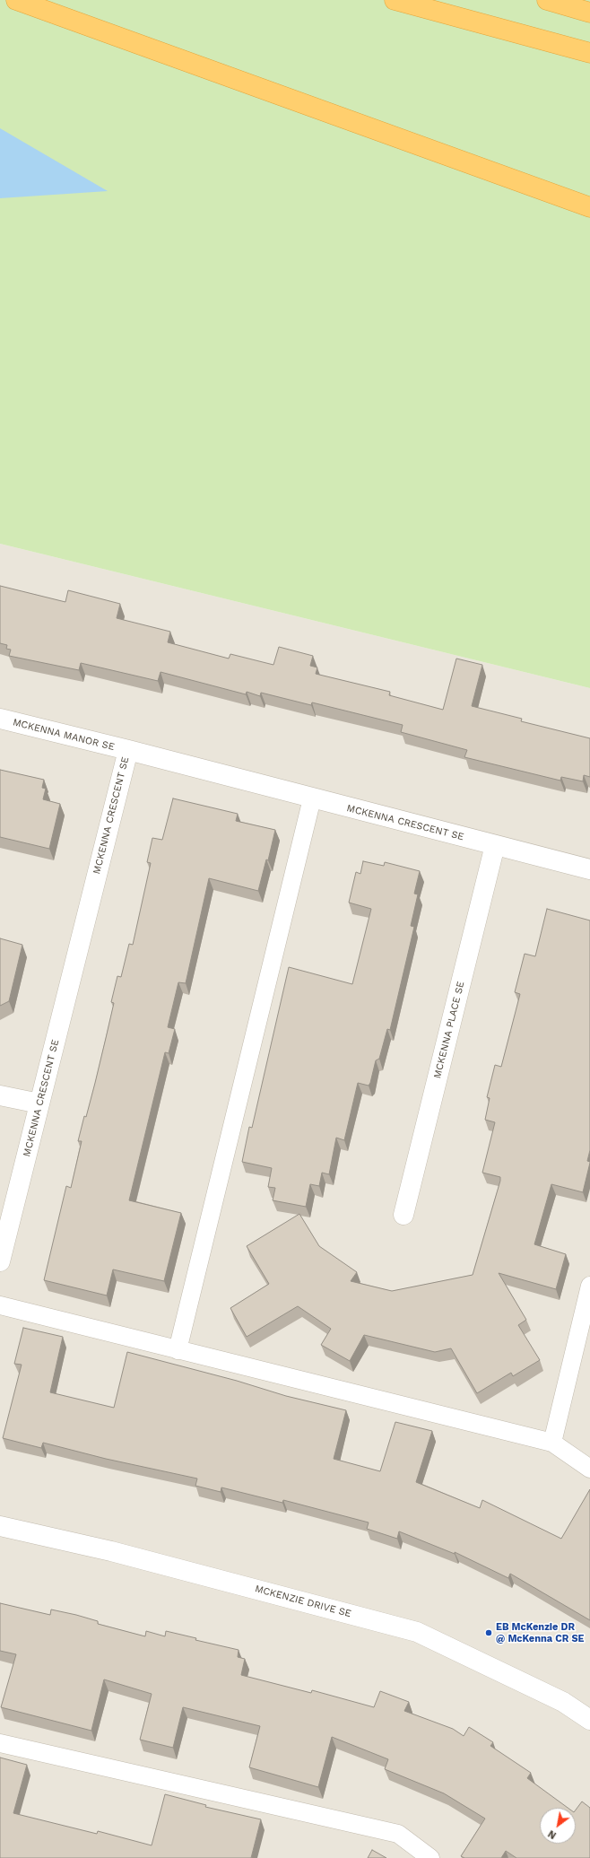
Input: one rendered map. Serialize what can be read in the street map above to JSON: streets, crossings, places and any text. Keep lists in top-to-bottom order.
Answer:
{
  "streets": {
    "street": [
      "MCKENNA MANOR SE",
      "MCKENNA CRESCENT SE",
      "MCKENNA PLACE SE",
      "MCKENZIE DRIVE SE"
    ]
  },
  "crossings": [
    ["MCKENNA MANOR SE", "MCKENNA CRESCENT SE"],
    ["MCKENNA CRESCENT SE", "MCKENNA PLACE SE"]
  ],
  "places": ["EB McKenzie DR @ McKenna CR SE"],
  "north": "bottom left"
}
